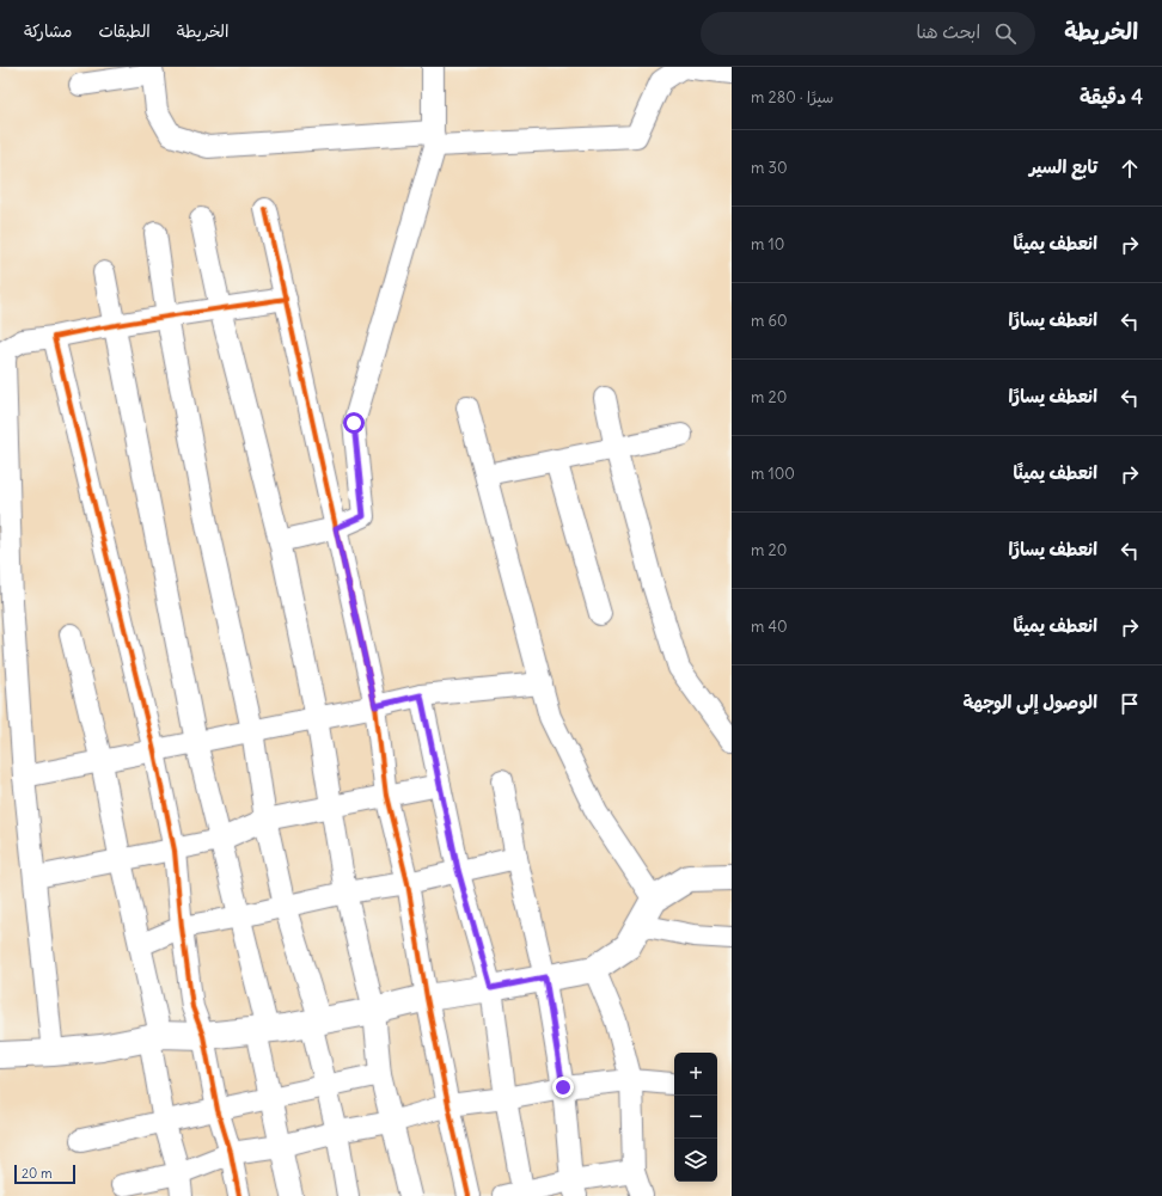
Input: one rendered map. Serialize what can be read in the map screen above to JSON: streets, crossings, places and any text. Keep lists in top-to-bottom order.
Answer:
{
  "scale_bar": "20 m",
  "page": {
    "header": "الخريطة",
    "search": "ابحث هنا",
    "nav": ["الخريطة", "الطبقات", "مشاركة"],
    "heading": ["4 دقيقة", "سيرًا · 280 m"],
    "list": [
      ["تابع السير", "30 m"],
      ["انعطف يمينًا", "10 m"],
      ["انعطف يسارًا", "60 m"],
      ["انعطف يسارًا", "20 m"],
      ["انعطف يمينًا", "100 m"],
      ["انعطف يسارًا", "20 m"],
      ["انعطف يمينًا", "40 m"],
      "الوصول إلى الوجهة"
    ],
    "map_buttons": ["+", "−"],
    "scale": "20 m"
  }
}
